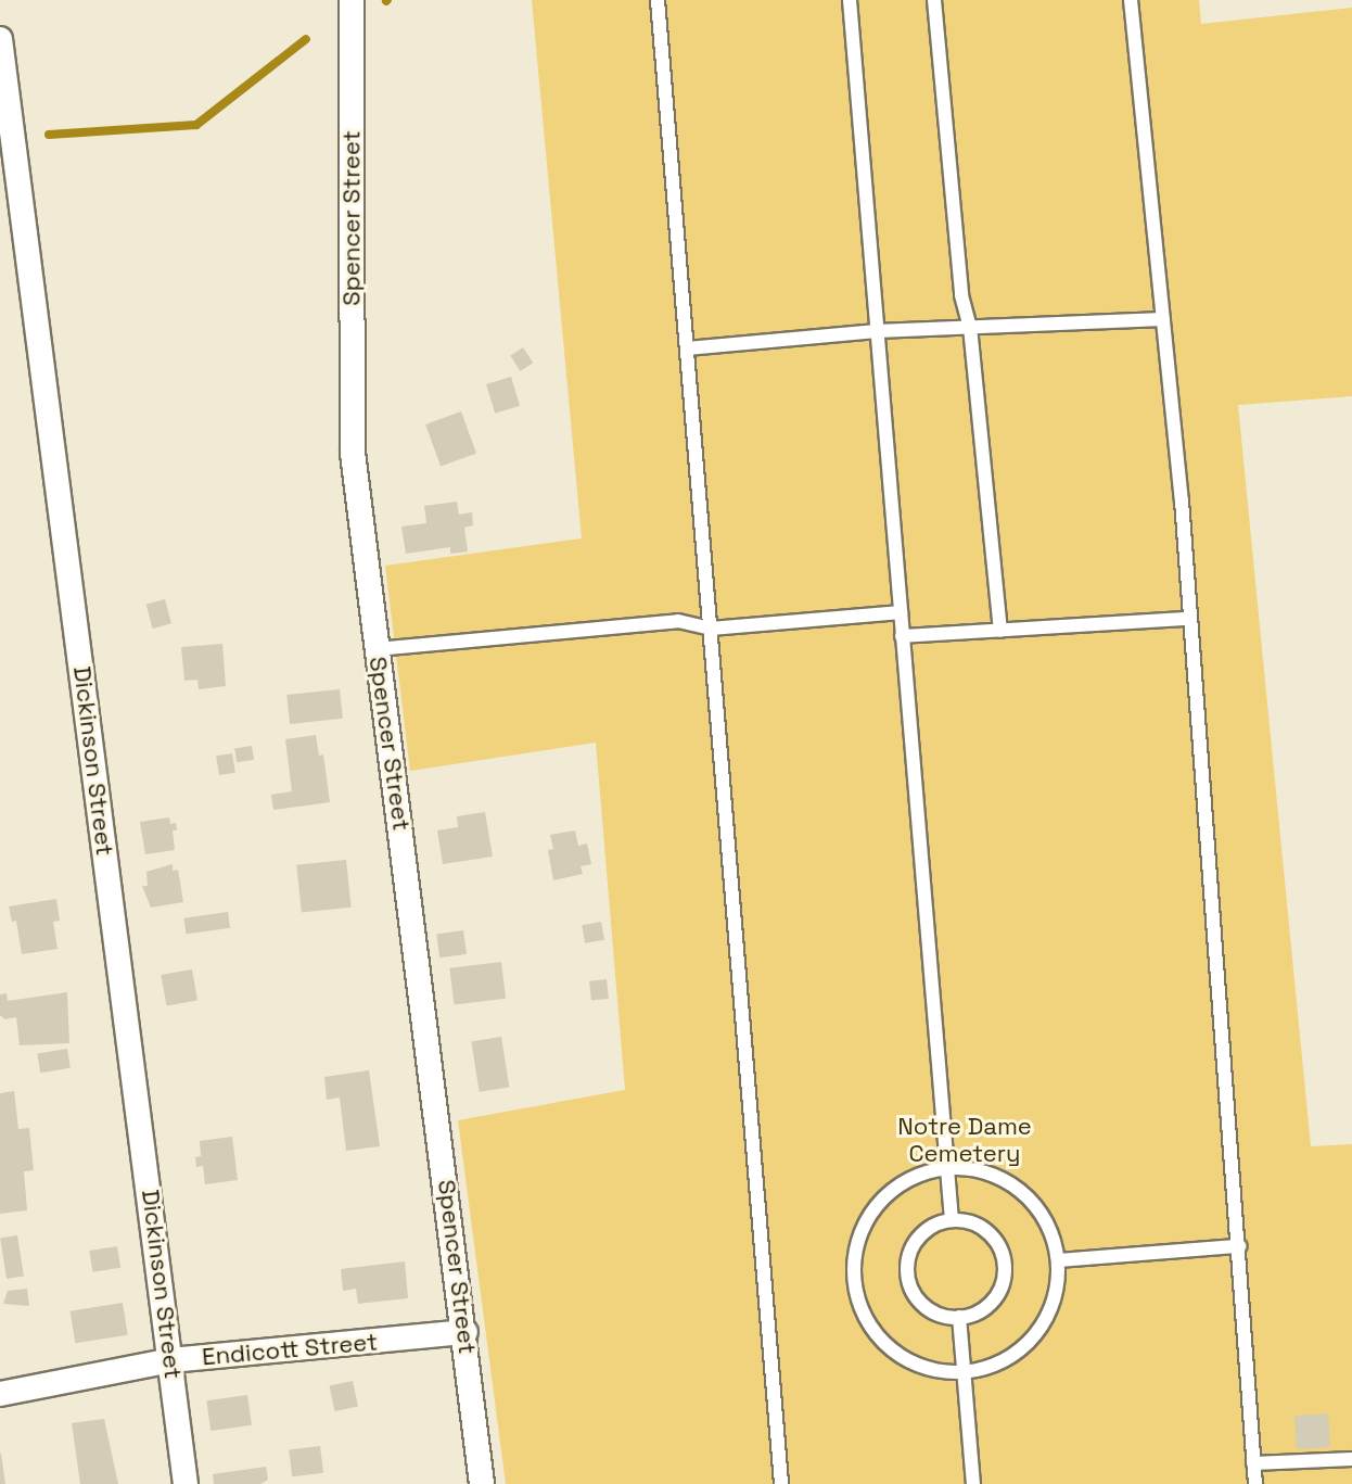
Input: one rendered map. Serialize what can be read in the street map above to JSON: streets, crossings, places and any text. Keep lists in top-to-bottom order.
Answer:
{
  "streets": {
    "street": ["Spencer Street", "Dickinson Street", "Endicott Street"]
  },
  "crossings": [
    ["Spencer Street", "Endicott Street"],
    ["Dickinson Street", "Endicott Street"]
  ],
  "parks": ["Notre Dame Cemetery"]
}
